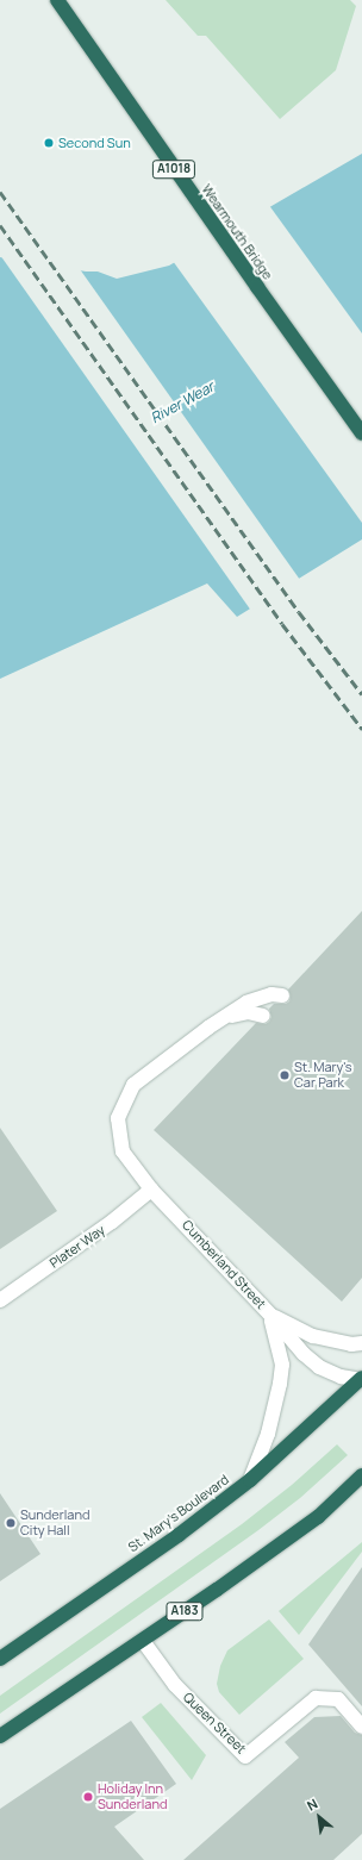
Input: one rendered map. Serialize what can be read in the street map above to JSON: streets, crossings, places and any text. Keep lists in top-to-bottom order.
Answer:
{
  "streets": {
    "highway": [
      "A1018",
      "Wearmouth Bridge",
      "St. Mary's Boulevard",
      "A183"
    ],
    "street": ["Plater Way", "Cumberland Street", "Queen Street"]
  },
  "crossings": [
    ["Plater Way", "Cumberland Street"],
    ["Cumberland Street", "St. Mary's Boulevard"],
    ["A183", "Queen Street"]
  ],
  "water": ["River Wear"],
  "places": [
    "Second Sun",
    "St. Mary's Car Park",
    "Sunderland City Hall",
    "Holiday Inn Sunderland"
  ],
  "north": "top left"
}
